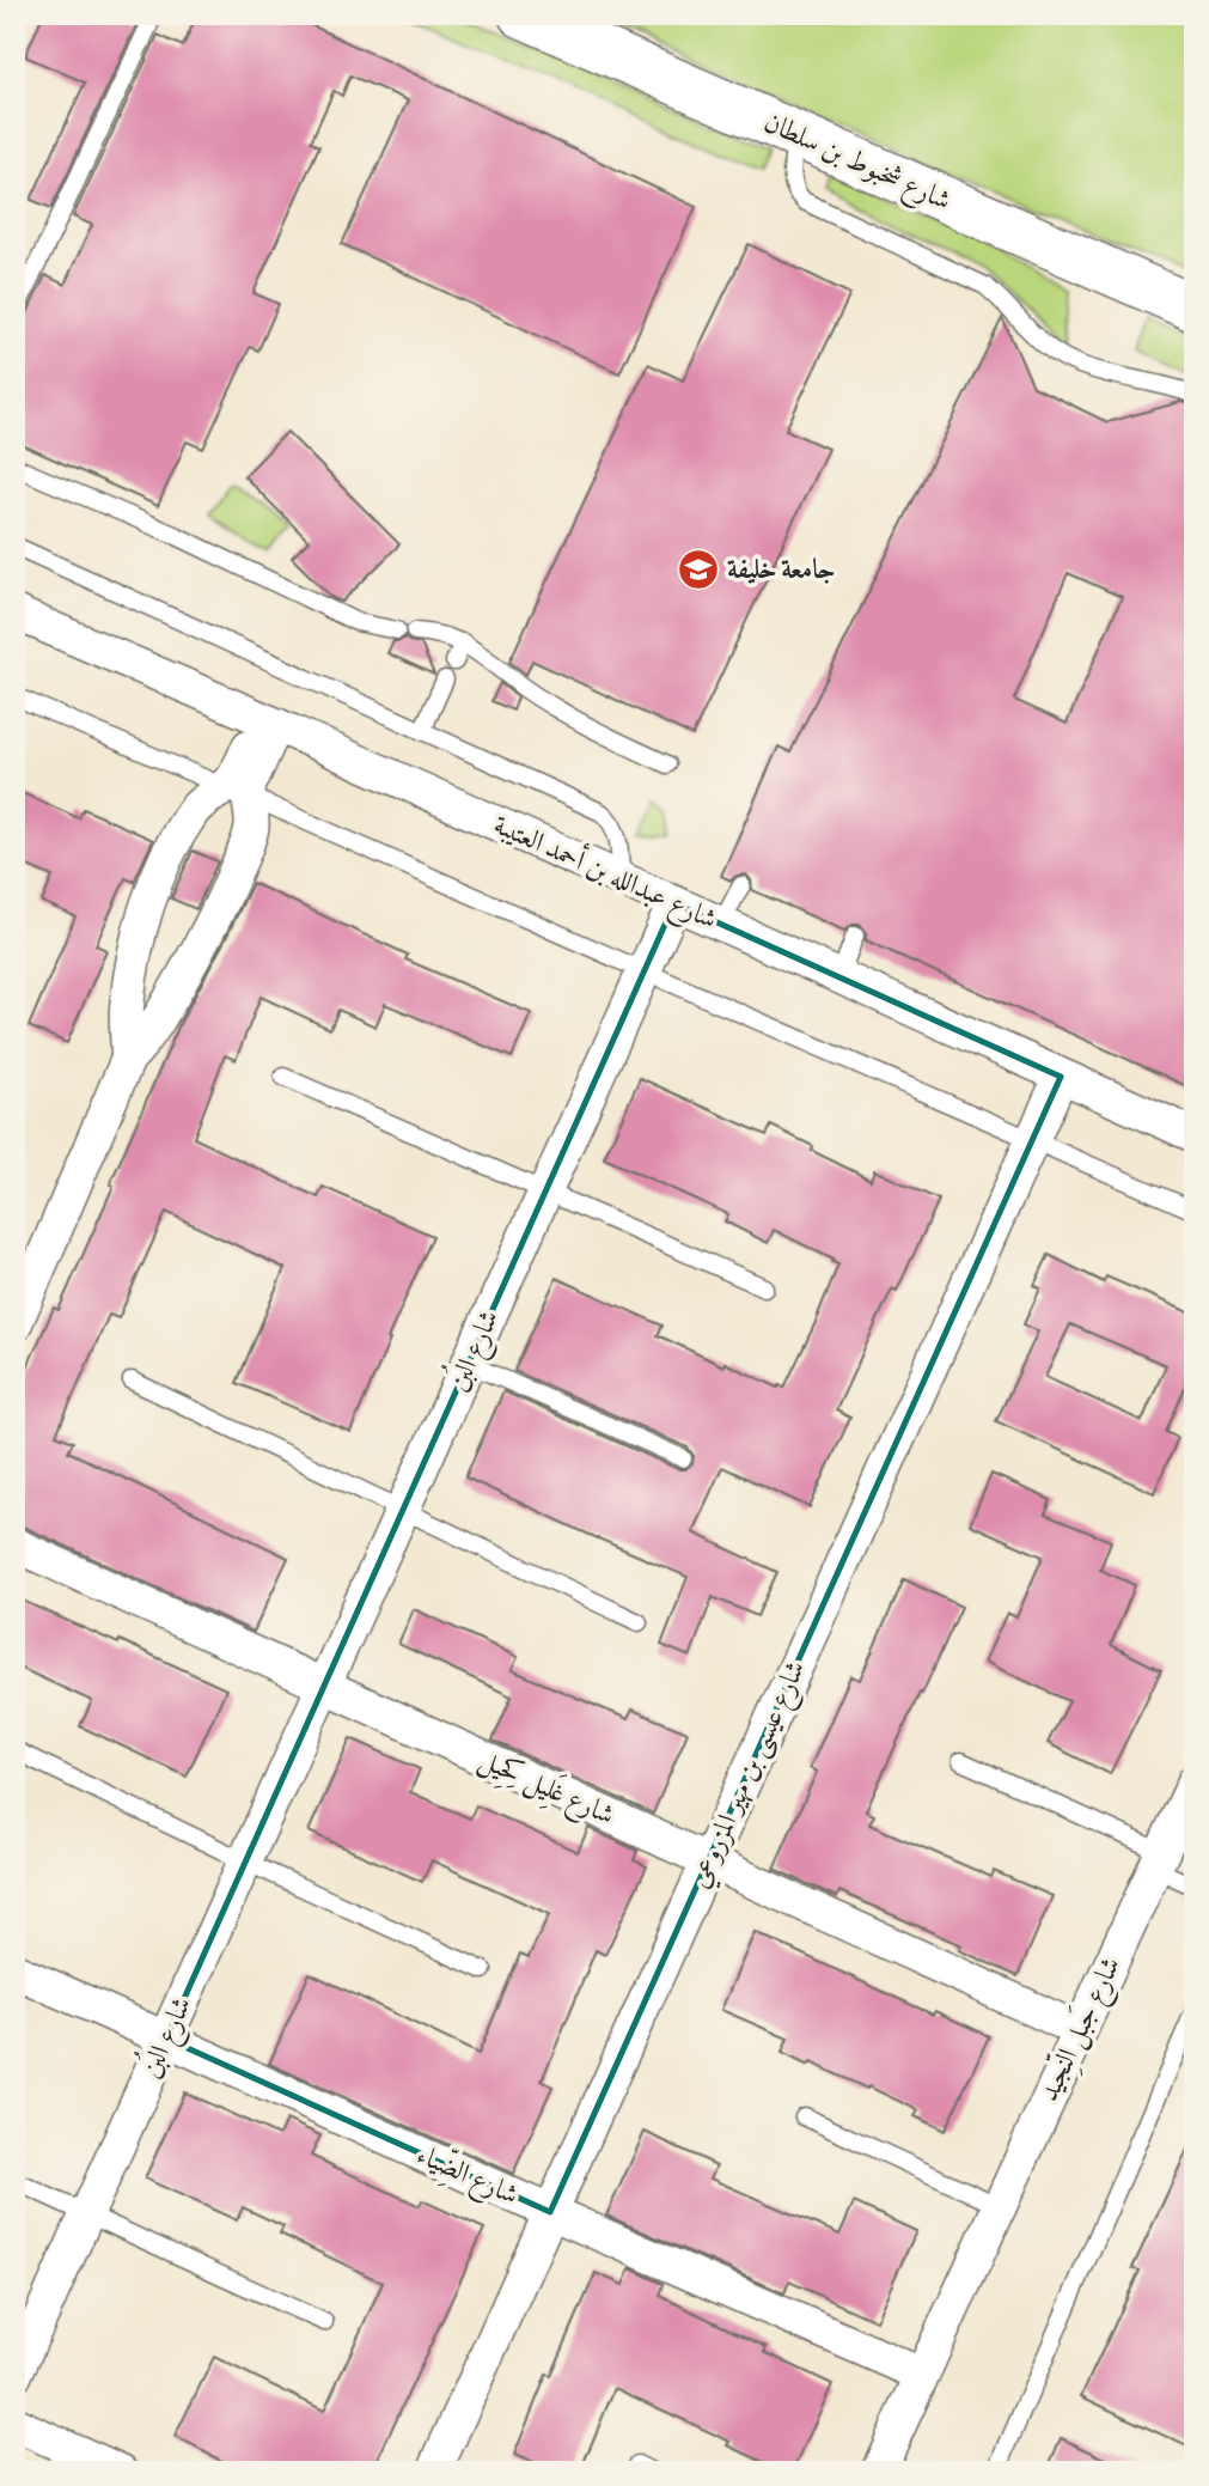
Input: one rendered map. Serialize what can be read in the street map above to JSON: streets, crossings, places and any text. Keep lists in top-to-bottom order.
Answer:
{
  "streets": {
    "main road": ["شارع شخبوط بن سلطان"],
    "street": [
      "شارع عبدالله بن أحمد العتيبة",
      "شارع البُن",
      "شارع عيسى بن مهير المزروعي",
      "شارع غَلِيل كِحِيل",
      "شارع جَبل النِّجيد",
      "شارع الضِّياء"
    ]
  },
  "crossings": [
    ["شارع عبدالله بن أحمد العتيبة", "شارع البُن"],
    ["شارع عبدالله بن أحمد العتيبة", "شارع عيسى بن مهير المزروعي"],
    ["شارع البُن", "شارع غَلِيل كِحِيل"],
    ["شارع البُن", "شارع الضِّياء"],
    ["شارع عيسى بن مهير المزروعي", "شارع غَلِيل كِحِيل"],
    ["شارع عيسى بن مهير المزروعي", "شارع الضِّياء"],
    ["شارع غَلِيل كِحِيل", "شارع جَبل النِّجيد"],
    ["شارع جَبل النِّجيد", "شارع الضِّياء"]
  ],
  "places": {
    "school or university": ["جامعة خليفة"]
  }
}
